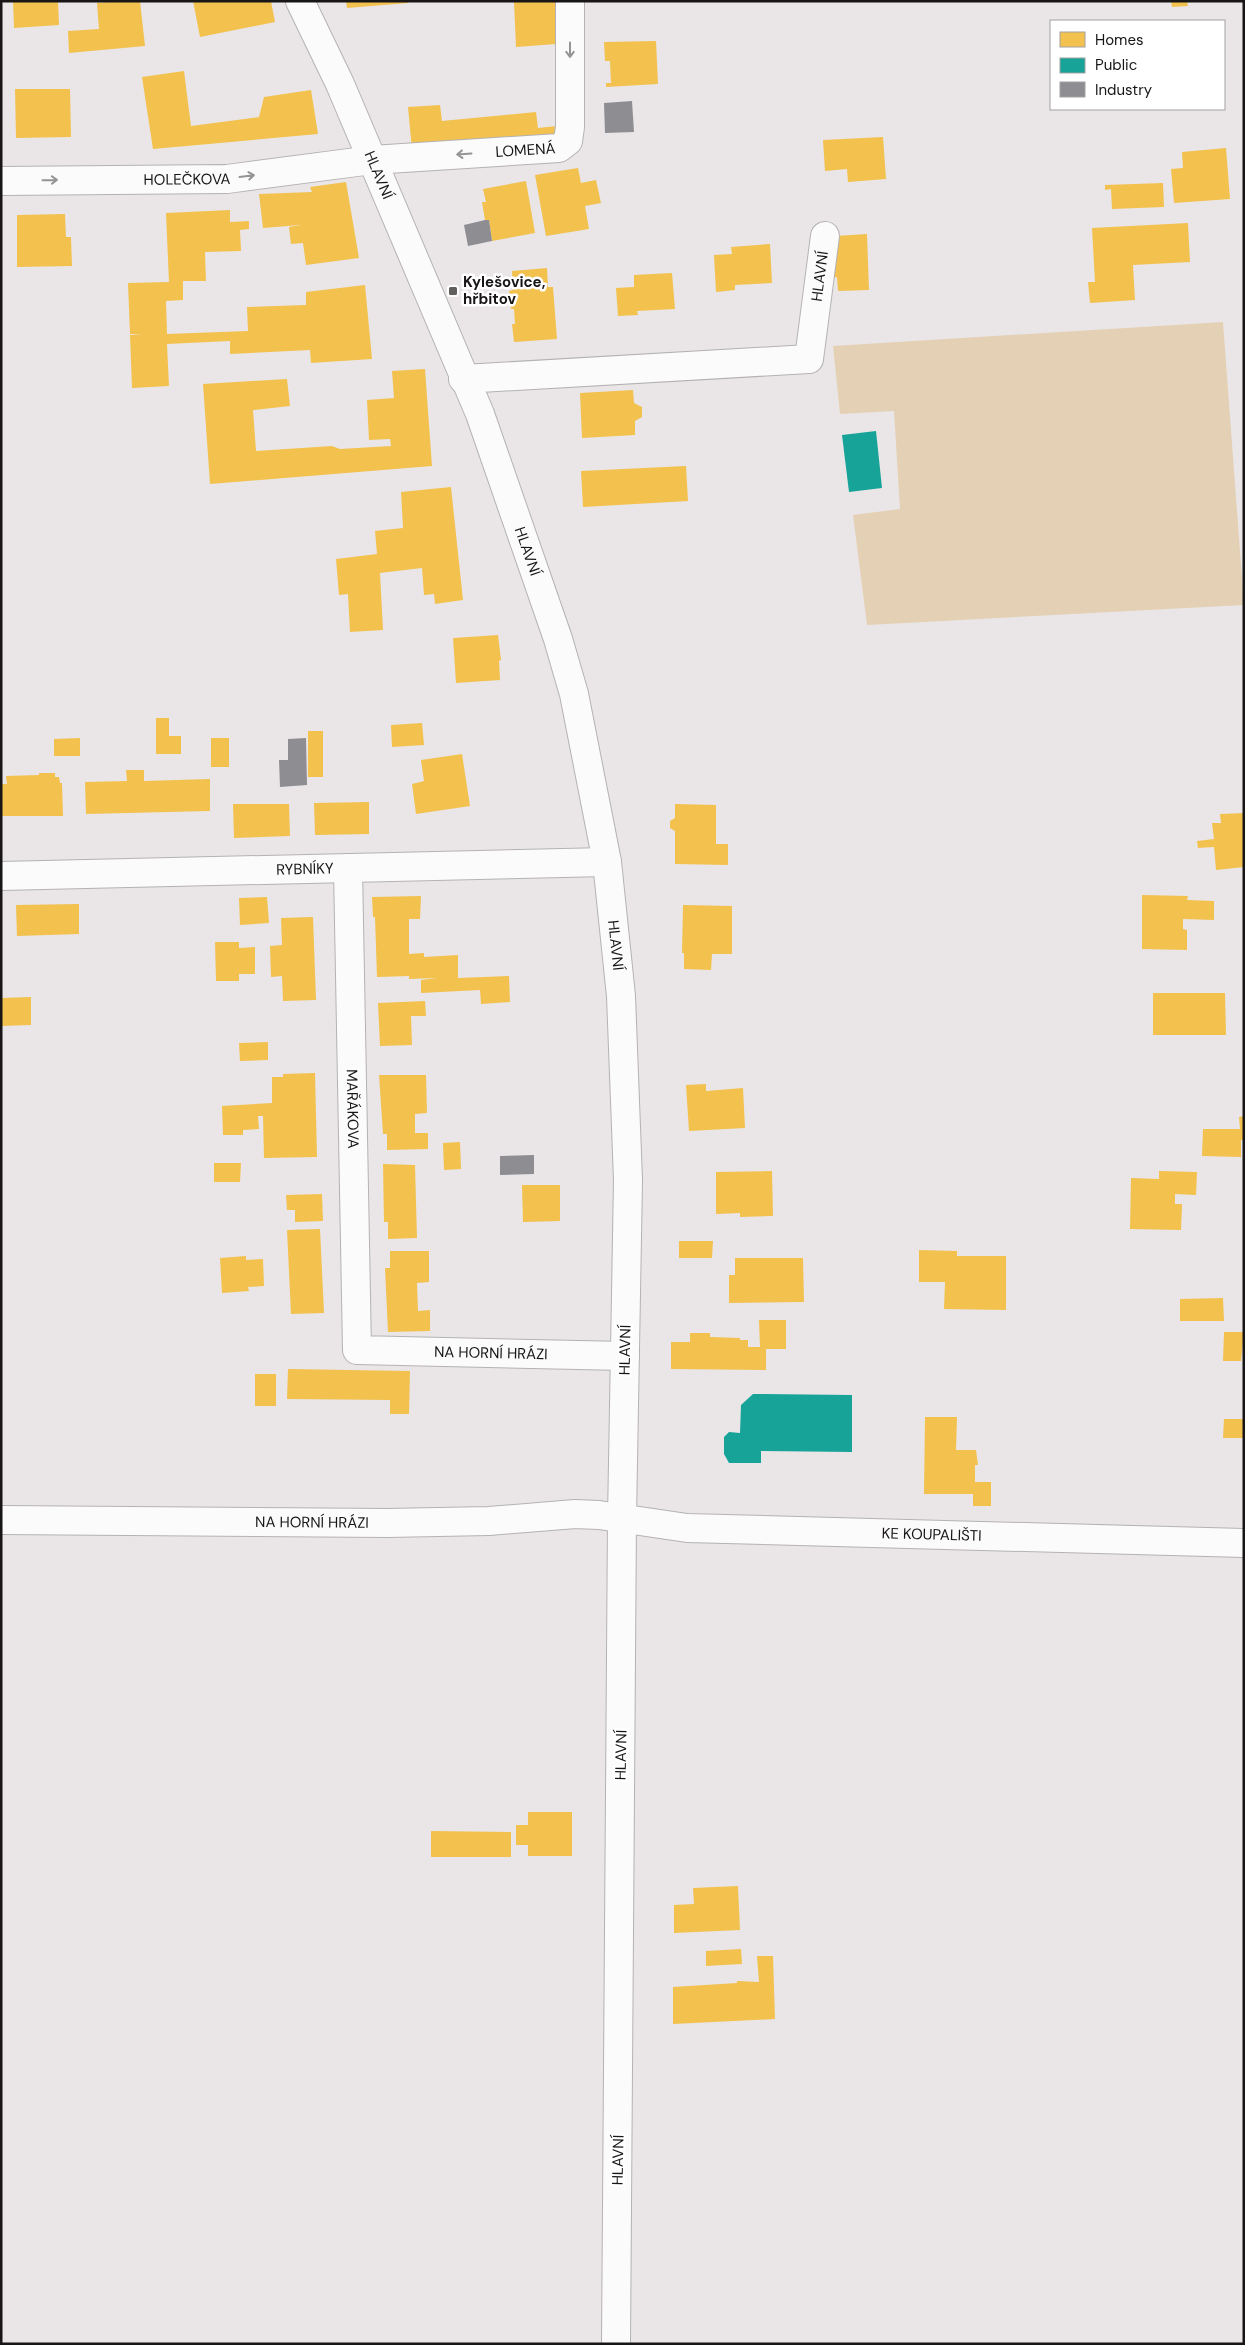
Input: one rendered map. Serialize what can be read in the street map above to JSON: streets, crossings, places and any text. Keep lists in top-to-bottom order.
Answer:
{
  "streets": {
    "street": [
      "LOMENÁ",
      "HLAVNÍ",
      "HOLEČKOVA",
      "RYBNÍKY",
      "MAŘÁKOVA",
      "NA HORNÍ HRÁZI",
      "KE KOUPALIŠTI"
    ]
  },
  "crossings": [
    ["LOMENÁ", "HLAVNÍ"],
    ["LOMENÁ", "HOLEČKOVA"],
    ["HLAVNÍ", "HOLEČKOVA"],
    ["HLAVNÍ", "RYBNÍKY"],
    ["HLAVNÍ", "NA HORNÍ HRÁZI"],
    ["HLAVNÍ", "KE KOUPALIŠTI"],
    ["RYBNÍKY", "MAŘÁKOVA"],
    ["MAŘÁKOVA", "NA HORNÍ HRÁZI"],
    ["NA HORNÍ HRÁZI", "KE KOUPALIŠTI"]
  ],
  "one_way": ["HOLEČKOVA"],
  "places": {
    "transit": ["Kylešovice, hřbitov"]
  },
  "legend": ["Homes", "Public", "Industry"]
}
